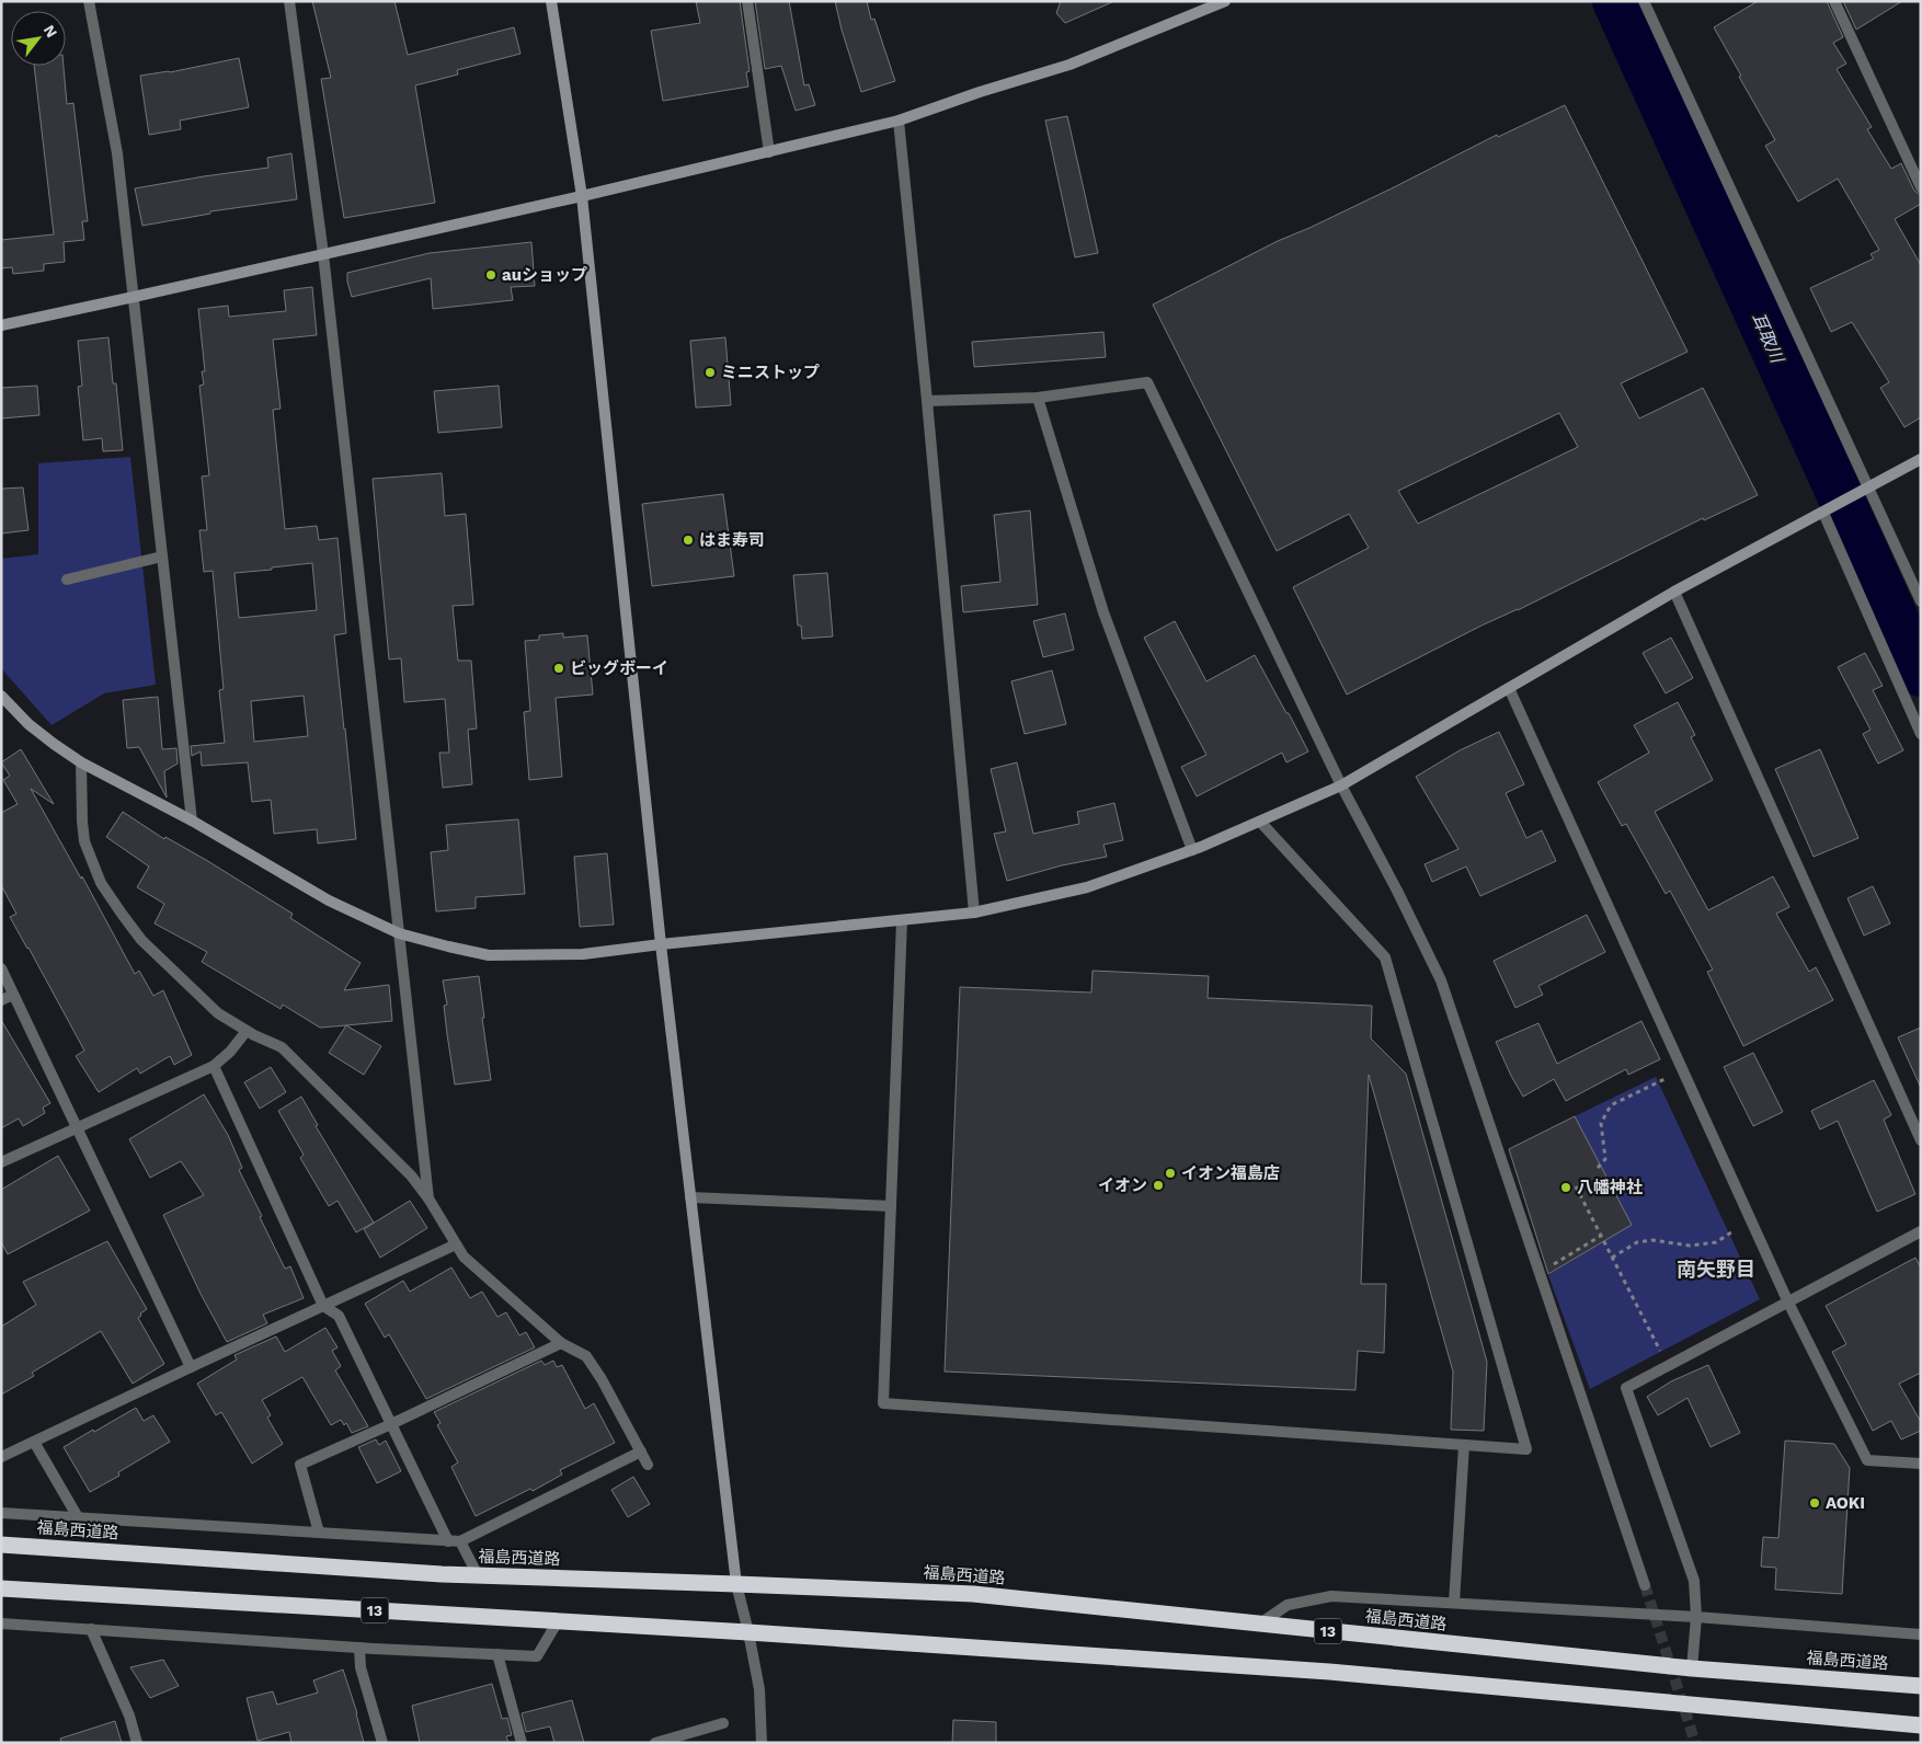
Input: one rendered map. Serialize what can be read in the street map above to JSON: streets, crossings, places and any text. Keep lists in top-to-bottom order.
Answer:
{
  "streets": {
    "highway": ["福島西道路", "13"]
  },
  "districts": ["南矢野目"],
  "water": ["耳取川"],
  "places": [
    "auショップ",
    "ミニストップ",
    "はま寿司",
    "ビッグボーイ",
    "イオン福島店",
    "イオン",
    "八幡神社",
    "AOKI"
  ],
  "north": "top right"
}
